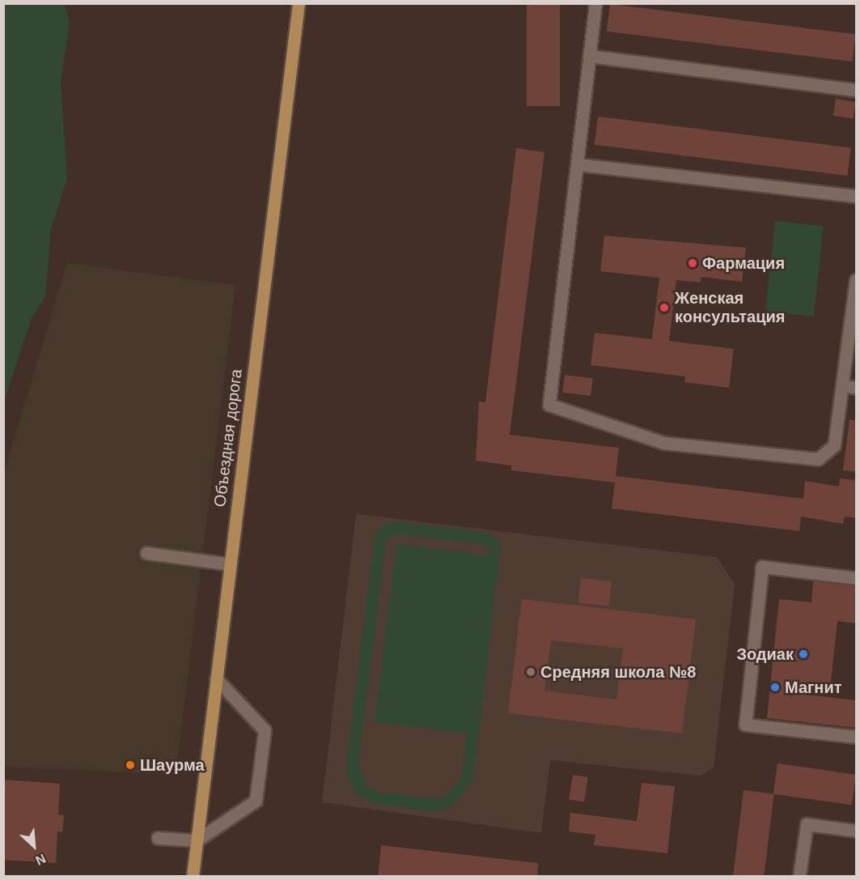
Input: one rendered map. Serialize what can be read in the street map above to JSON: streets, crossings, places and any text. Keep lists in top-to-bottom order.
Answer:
{
  "streets": {
    "main road": ["Объездная дорога"]
  },
  "places": [
    "Фармация",
    "Женская консультация",
    "Зодиак",
    "Средняя школа №8",
    "Магнит",
    "Шаурма"
  ],
  "north": "bottom right"
}
